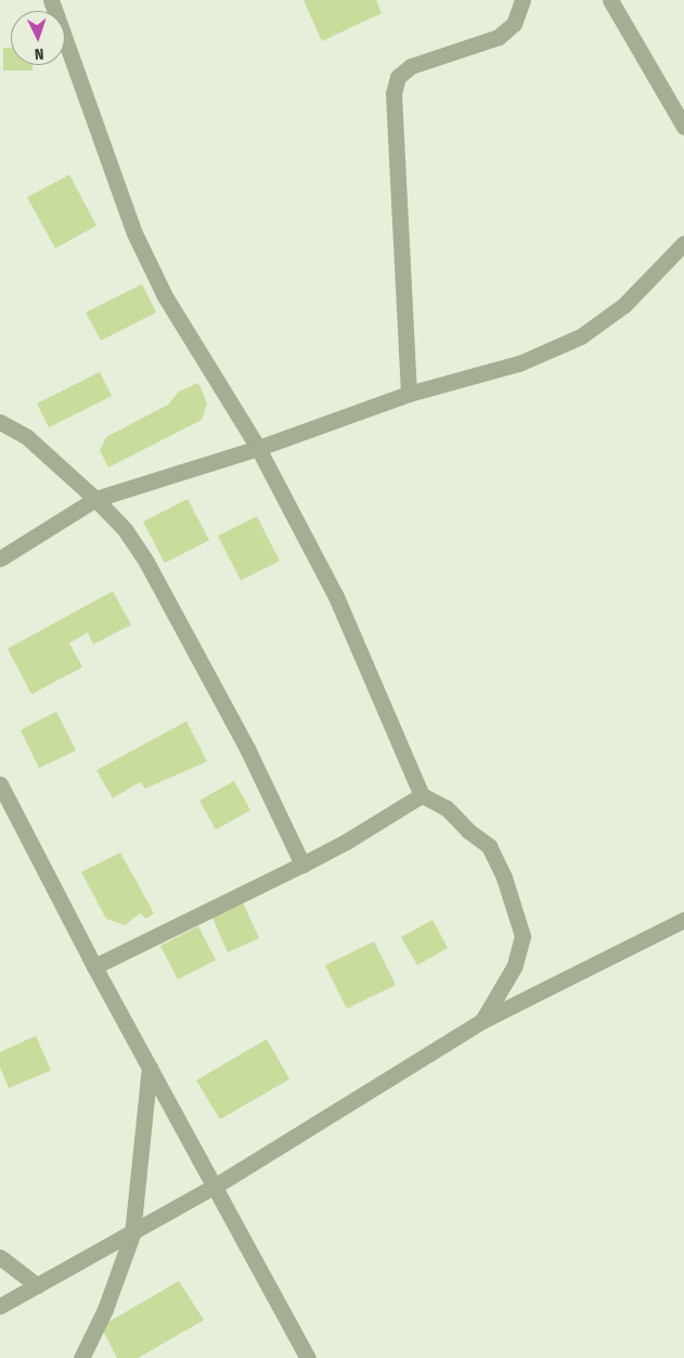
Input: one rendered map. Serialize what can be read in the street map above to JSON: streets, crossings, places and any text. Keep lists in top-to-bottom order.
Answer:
{
  "north": "bottom"
}
